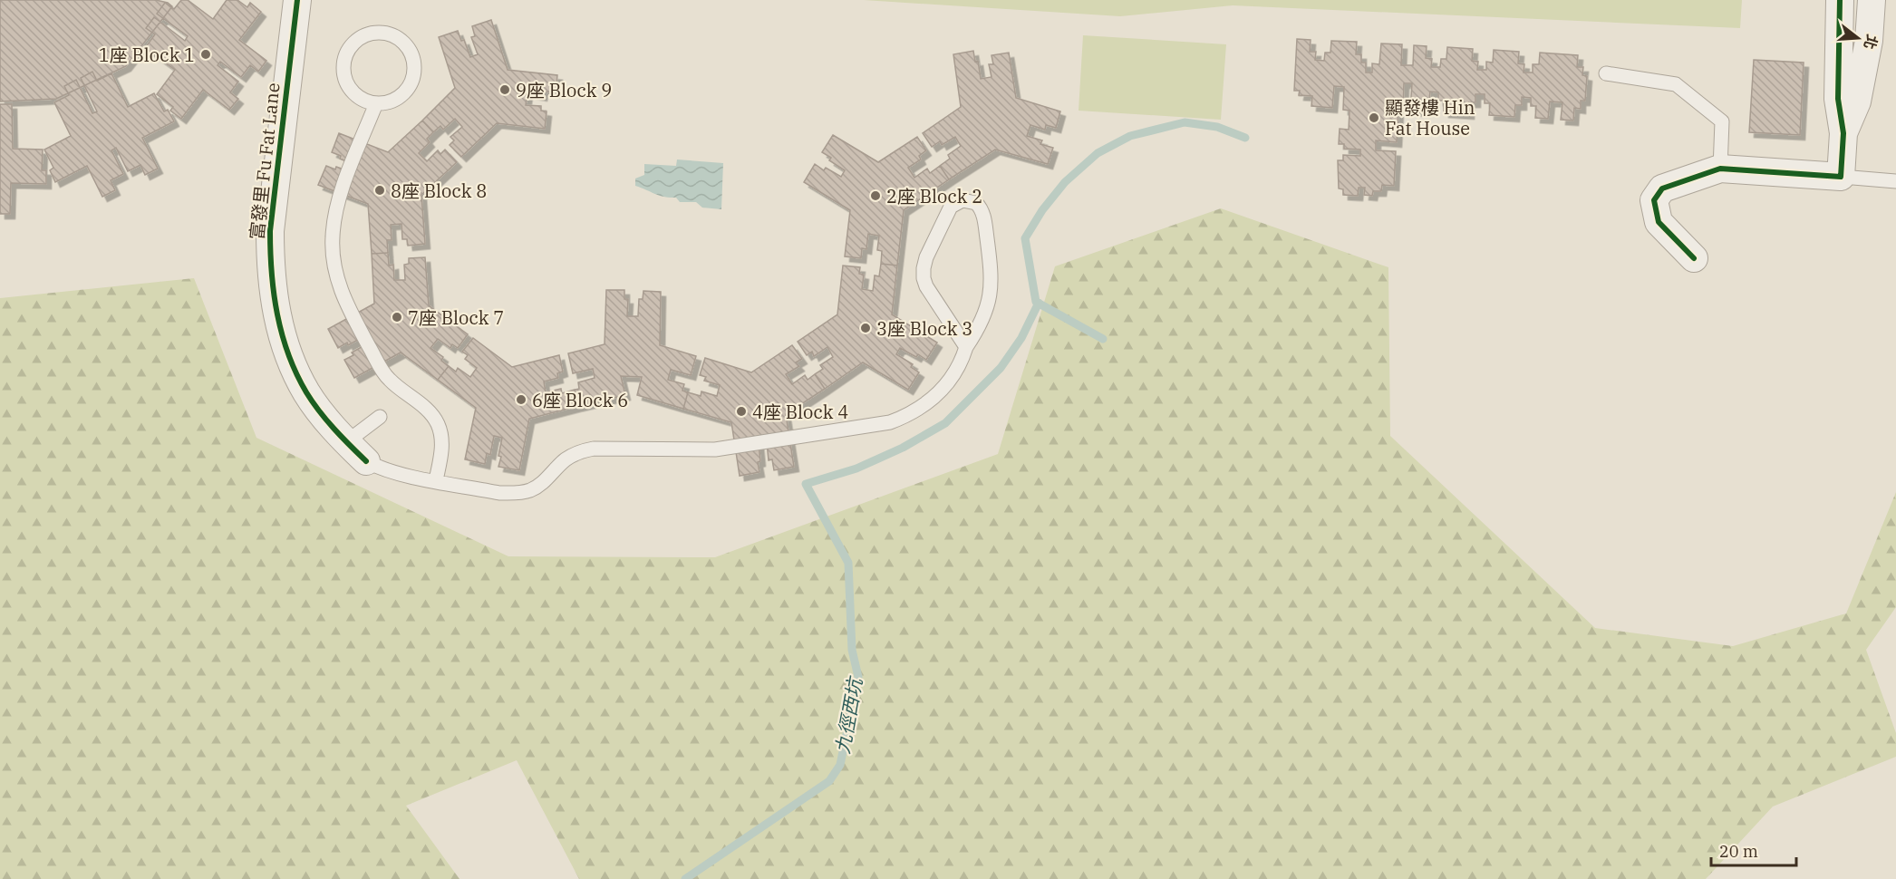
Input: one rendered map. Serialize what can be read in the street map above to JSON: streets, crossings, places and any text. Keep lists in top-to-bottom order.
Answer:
{
  "streets": {
    "street": ["富發里 Fu Fat Lane"]
  },
  "water": ["九徑西坑"],
  "places": [
    "1座 Block 1",
    "9座 Block 9",
    "顯發樓 Hin Fat House",
    "8座 Block 8",
    "2座 Block 2",
    "7座 Block 7",
    "3座 Block 3",
    "6座 Block 6",
    "4座 Block 4"
  ],
  "scale_bar": "20 m",
  "north": "right"
}
